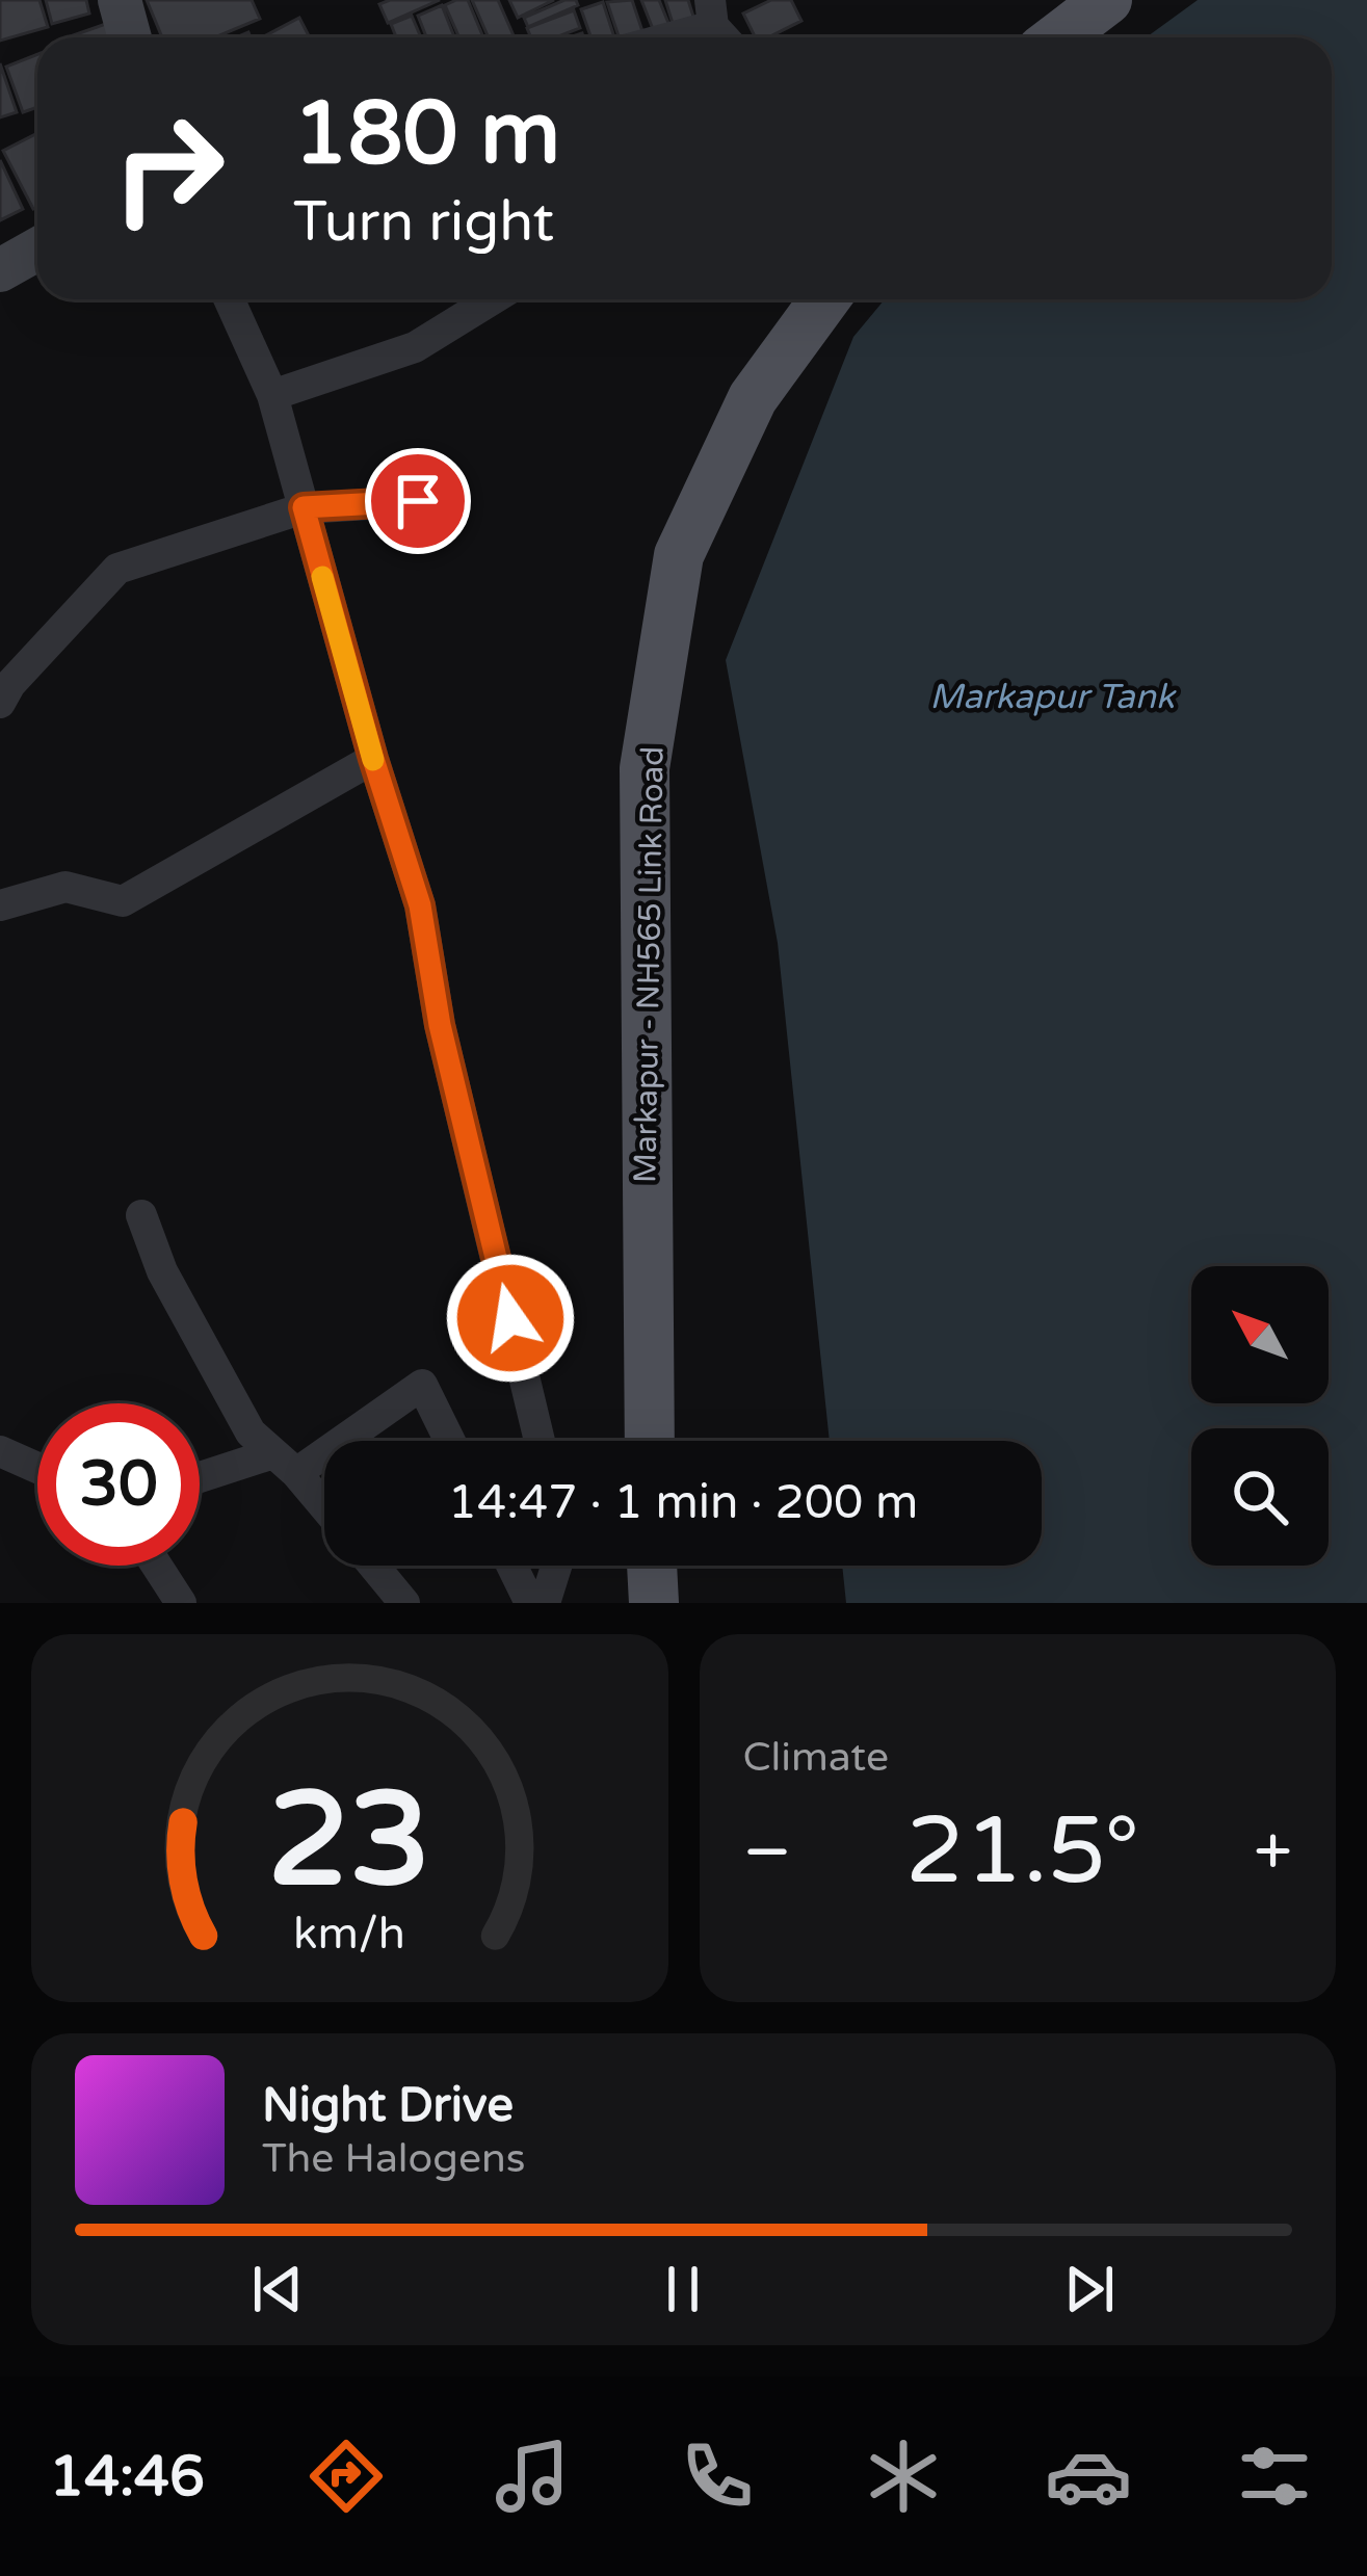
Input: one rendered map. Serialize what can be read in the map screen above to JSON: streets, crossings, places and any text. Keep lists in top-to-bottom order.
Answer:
{
  "streets": {
    "main road": ["Markapur - NH565 Link Road"]
  },
  "water": ["Markapur Tank"],
  "north": "top left",
  "page": {
    "turn": ["180 m", "Turn right"],
    "limit": "30",
    "trip": "14:47 · 1 min · 200 m",
    "tile": "Climate",
    "heat": ["−", "21.5°", "+"],
    "song": ["Night Drive", "The Halogens"],
    "tabs": "14:46",
    "gauge": ["23", "km/h"]
  }
}
